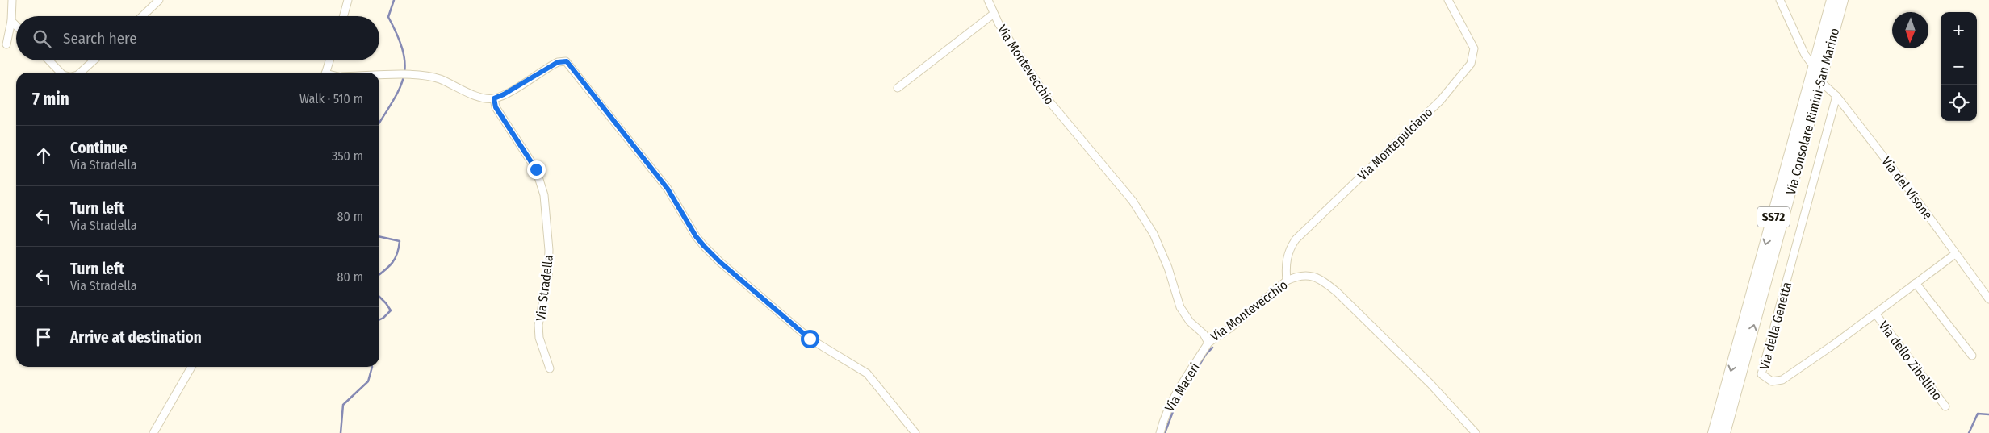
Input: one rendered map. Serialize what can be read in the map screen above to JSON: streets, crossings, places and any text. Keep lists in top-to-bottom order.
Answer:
{
  "streets": {
    "main road": ["Via Consolare Rimini-San Marino", "SS72"],
    "street": [
      "Via Montevecchio",
      "Via Montepulciano",
      "Via del Visone",
      "Via Stradella",
      "Via della Genetta",
      "Via dello Zibellino",
      "Via Maceri"
    ]
  },
  "crossings": [
    ["Via Montevecchio", "Via Montepulciano"],
    ["Via Montevecchio", "Via Maceri"],
    ["Via Consolare Rimini-San Marino", "Via del Visone"],
    ["Via del Visone", "Via della Genetta"],
    ["Via della Genetta", "Via dello Zibellino"]
  ],
  "north": "bottom",
  "page": {
    "map_buttons": ["+", "−"],
    "search": "Search here",
    "heading": ["7 min", "Walk · 510 m"],
    "list": [
      ["Continue", "Via Stradella", "350 m"],
      ["Turn left", "Via Stradella", "80 m"],
      ["Turn left", "Via Stradella", "80 m"],
      "Arrive at destination"
    ]
  }
}
